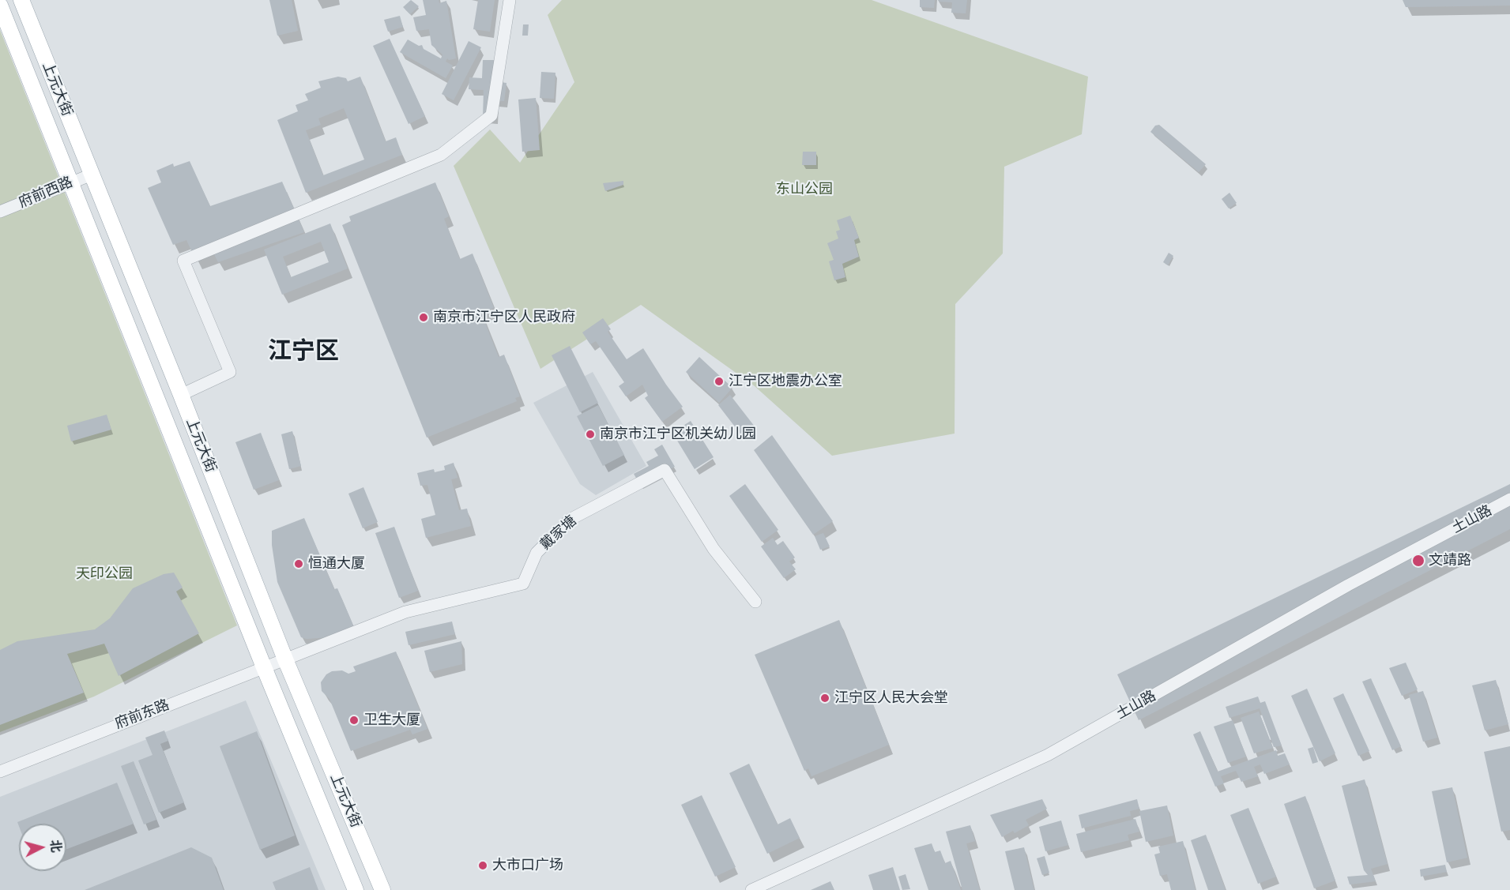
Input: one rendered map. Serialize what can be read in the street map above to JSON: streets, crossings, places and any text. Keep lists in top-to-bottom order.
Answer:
{
  "streets": {
    "main road": ["上元大街"],
    "street": [
      "府前西路",
      "土山路",
      "戴家塘",
      "府前东路"
    ]
  },
  "crossings": [
    ["上元大街", "府前西路"],
    ["上元大街", "戴家塘"],
    ["上元大街", "府前东路"],
    ["戴家塘", "府前东路"]
  ],
  "districts": ["江宁区"],
  "parks": ["东山公园", "天印公园"],
  "places": [
    "南京市江宁区人民政府",
    "江宁区地震办公室",
    "南京市江宁区机关幼儿园",
    "文靖路",
    "恒通大厦",
    "江宁区人民大会堂",
    "卫生大厦",
    "大市口广场"
  ],
  "north": "right"
}
